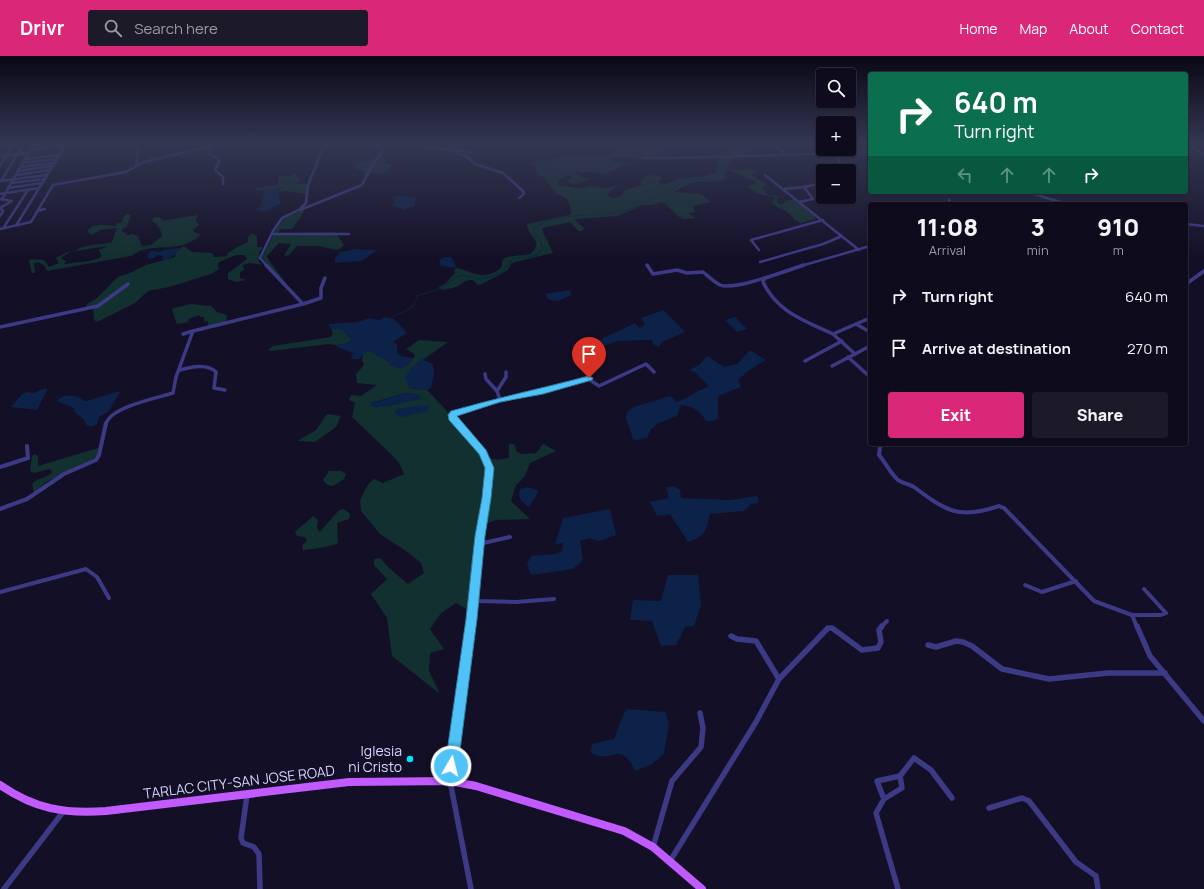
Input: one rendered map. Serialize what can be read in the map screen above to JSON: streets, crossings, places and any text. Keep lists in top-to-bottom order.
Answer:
{
  "streets": {
    "main road": ["TARLAC CITY-SAN JOSE ROAD"]
  },
  "places": ["Iglesia ni Cristo"],
  "page": {
    "header": "Drivr",
    "search": "Search here",
    "nav": [
      "Home",
      "Map",
      "About",
      "Contact"
    ],
    "map_buttons": ["+", "−"],
    "turn": ["640 m", "Turn right"],
    "eta": [
      "11:08",
      "Arrival",
      "3",
      "min",
      "910",
      "m"
    ],
    "list": [
      {
        "name": "Turn right",
        "value": "640 m"
      },
      {
        "name": "Arrive at destination",
        "value": "270 m"
      }
    ],
    "buttons": ["Exit", "Share"]
  }
}
